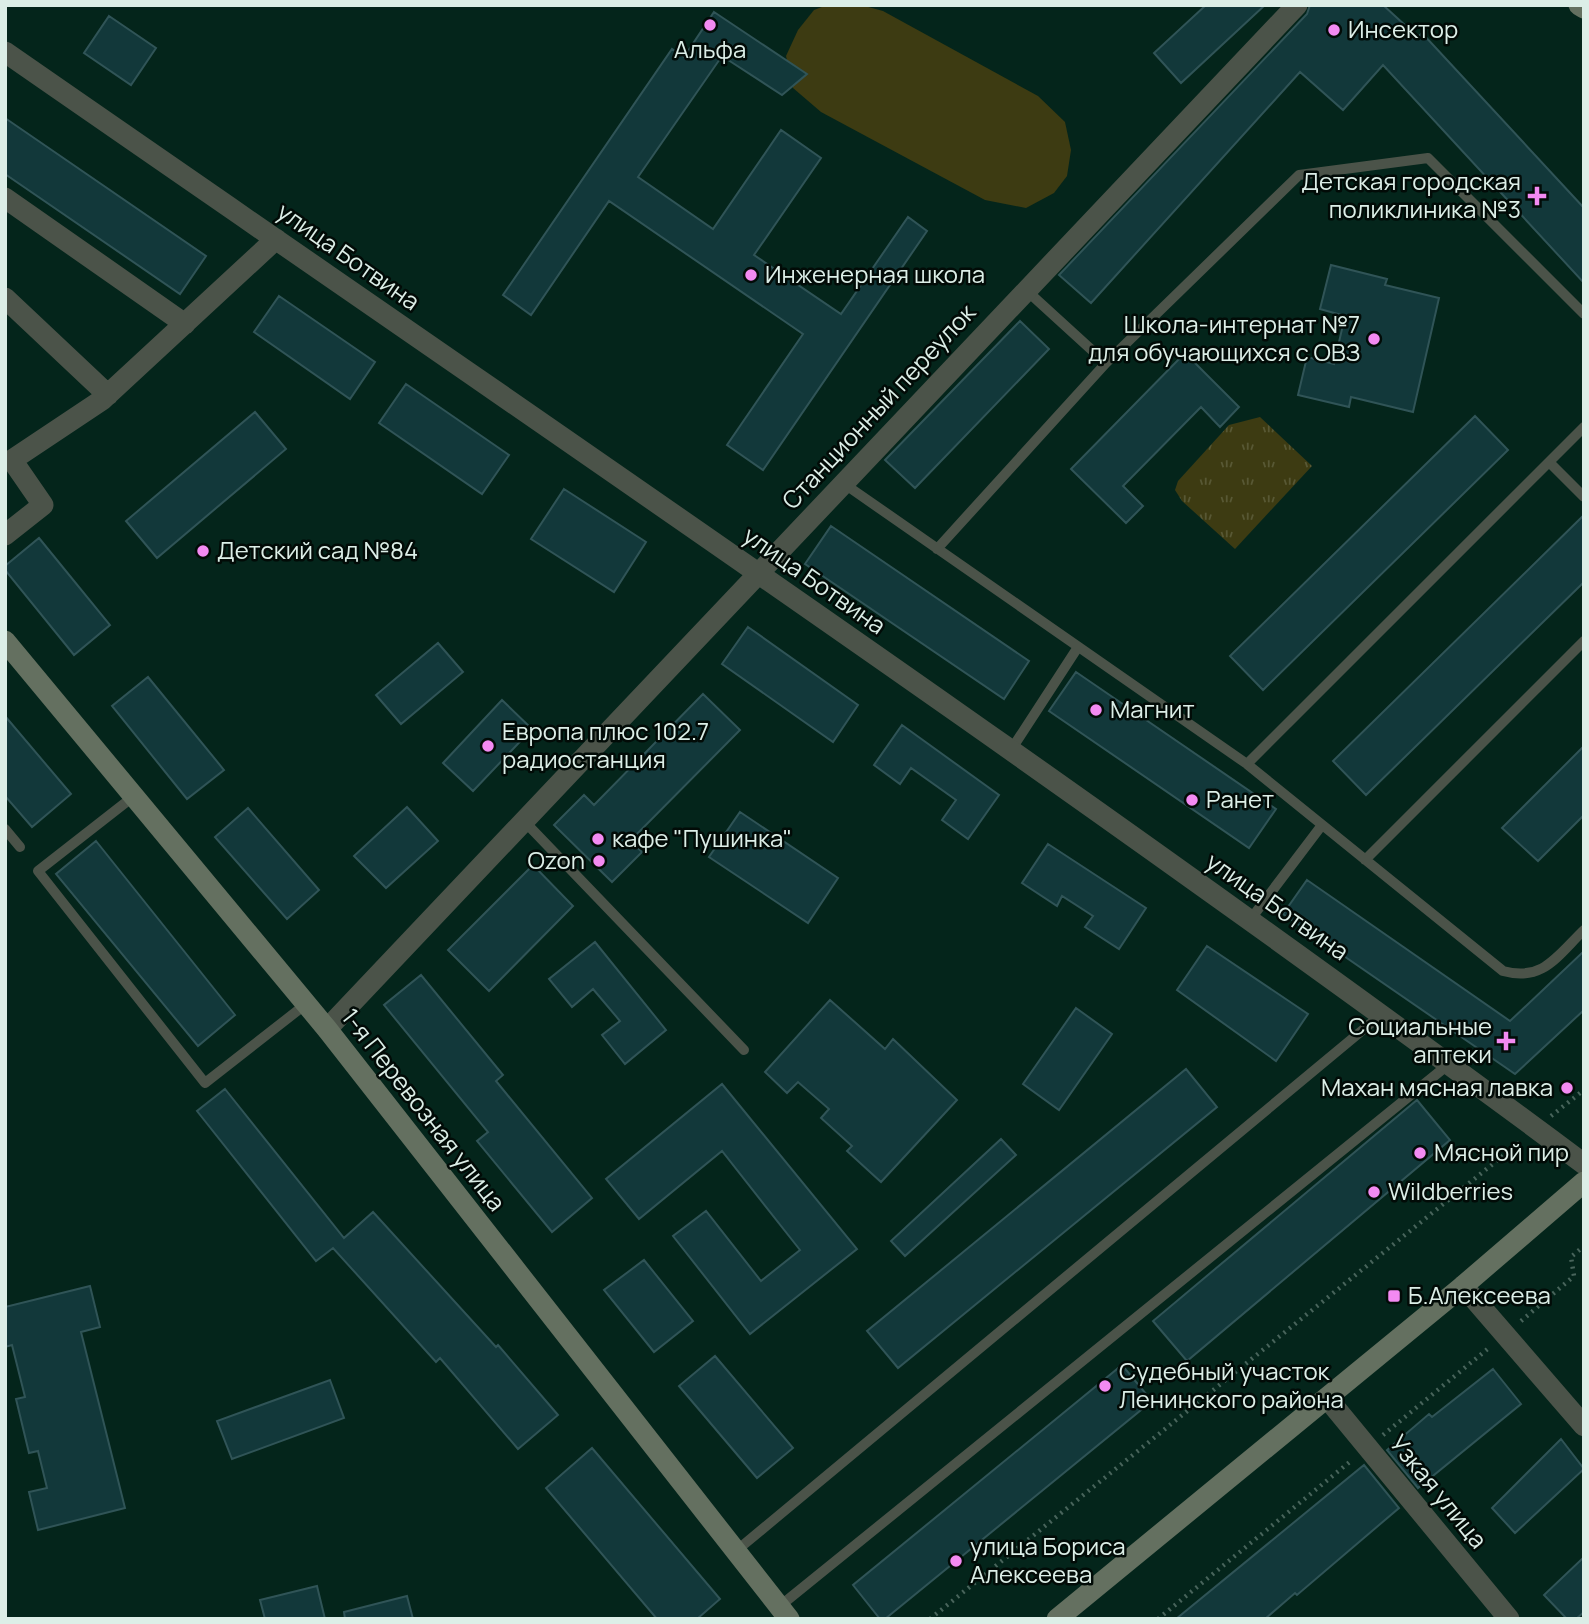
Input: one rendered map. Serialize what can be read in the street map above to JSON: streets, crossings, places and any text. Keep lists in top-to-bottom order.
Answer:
{
  "streets": {
    "main road": ["1-я Перевозная улица"],
    "street": ["улица Ботвина", "Станционный переулок", "Узкая улица"]
  },
  "crossings": [
    ["улица Ботвина", "Станционный переулок"],
    ["Станционный переулок", "1-я Перевозная улица"]
  ],
  "places": {
    "other": [
      "Альфа",
      "Инсектор",
      "Инженерная школа",
      "Школа-интернат №7 для обучающихся с ОВЗ",
      "Детский сад №84",
      "Магнит",
      "Европа плюс 102.7 радиостанция",
      "Ранет",
      "кафе \"Пушинка\"",
      "Ozon",
      "Махан мясная лавка",
      "Мясной пир",
      "Wildberries",
      "Судебный участок Ленинского района",
      "улица Бориса Алексеева"
    ],
    "health": ["Детская городская поликлиника №3", "Социальные аптеки"],
    "transit": ["Б.Алексеева"]
  }
}
